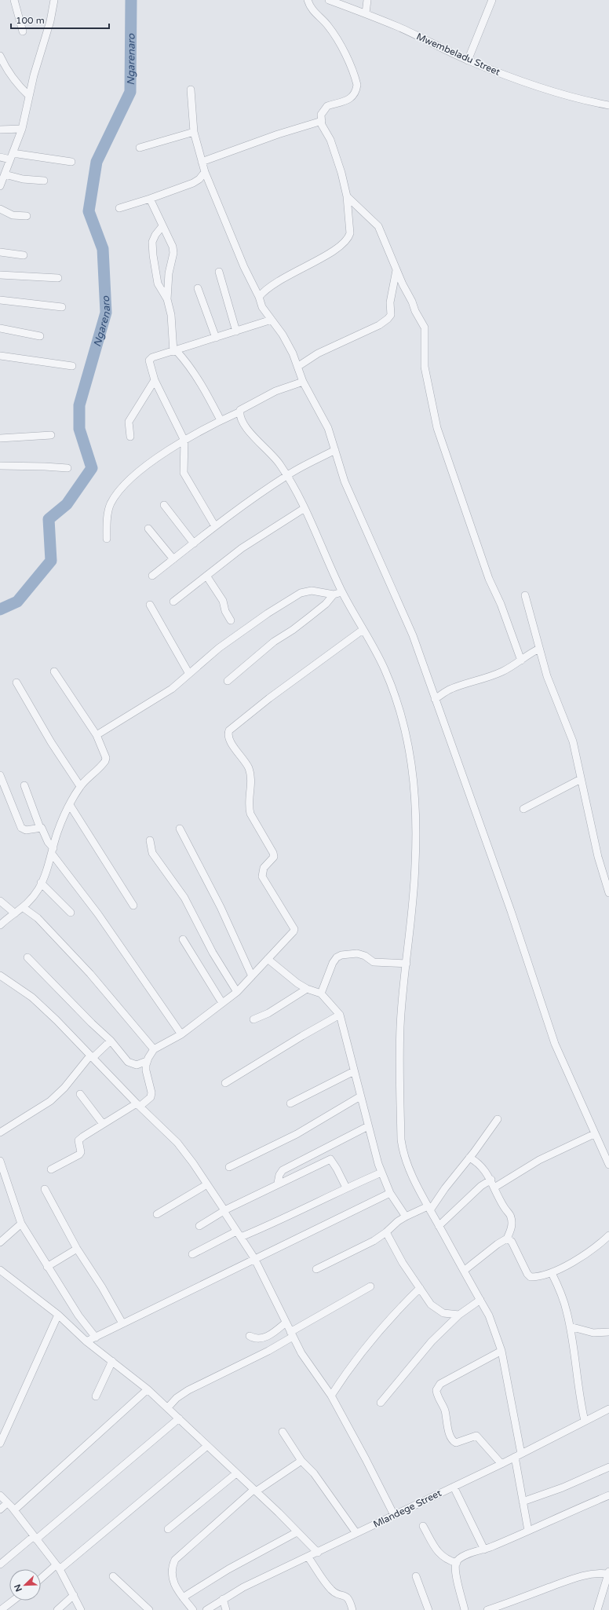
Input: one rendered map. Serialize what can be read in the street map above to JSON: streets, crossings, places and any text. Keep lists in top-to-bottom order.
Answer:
{
  "streets": {
    "street": ["Mwembeladu Street", "Mlandege Street"]
  },
  "water": ["Ngarenaro"],
  "scale_bar": "100 m",
  "north": "bottom left"
}
